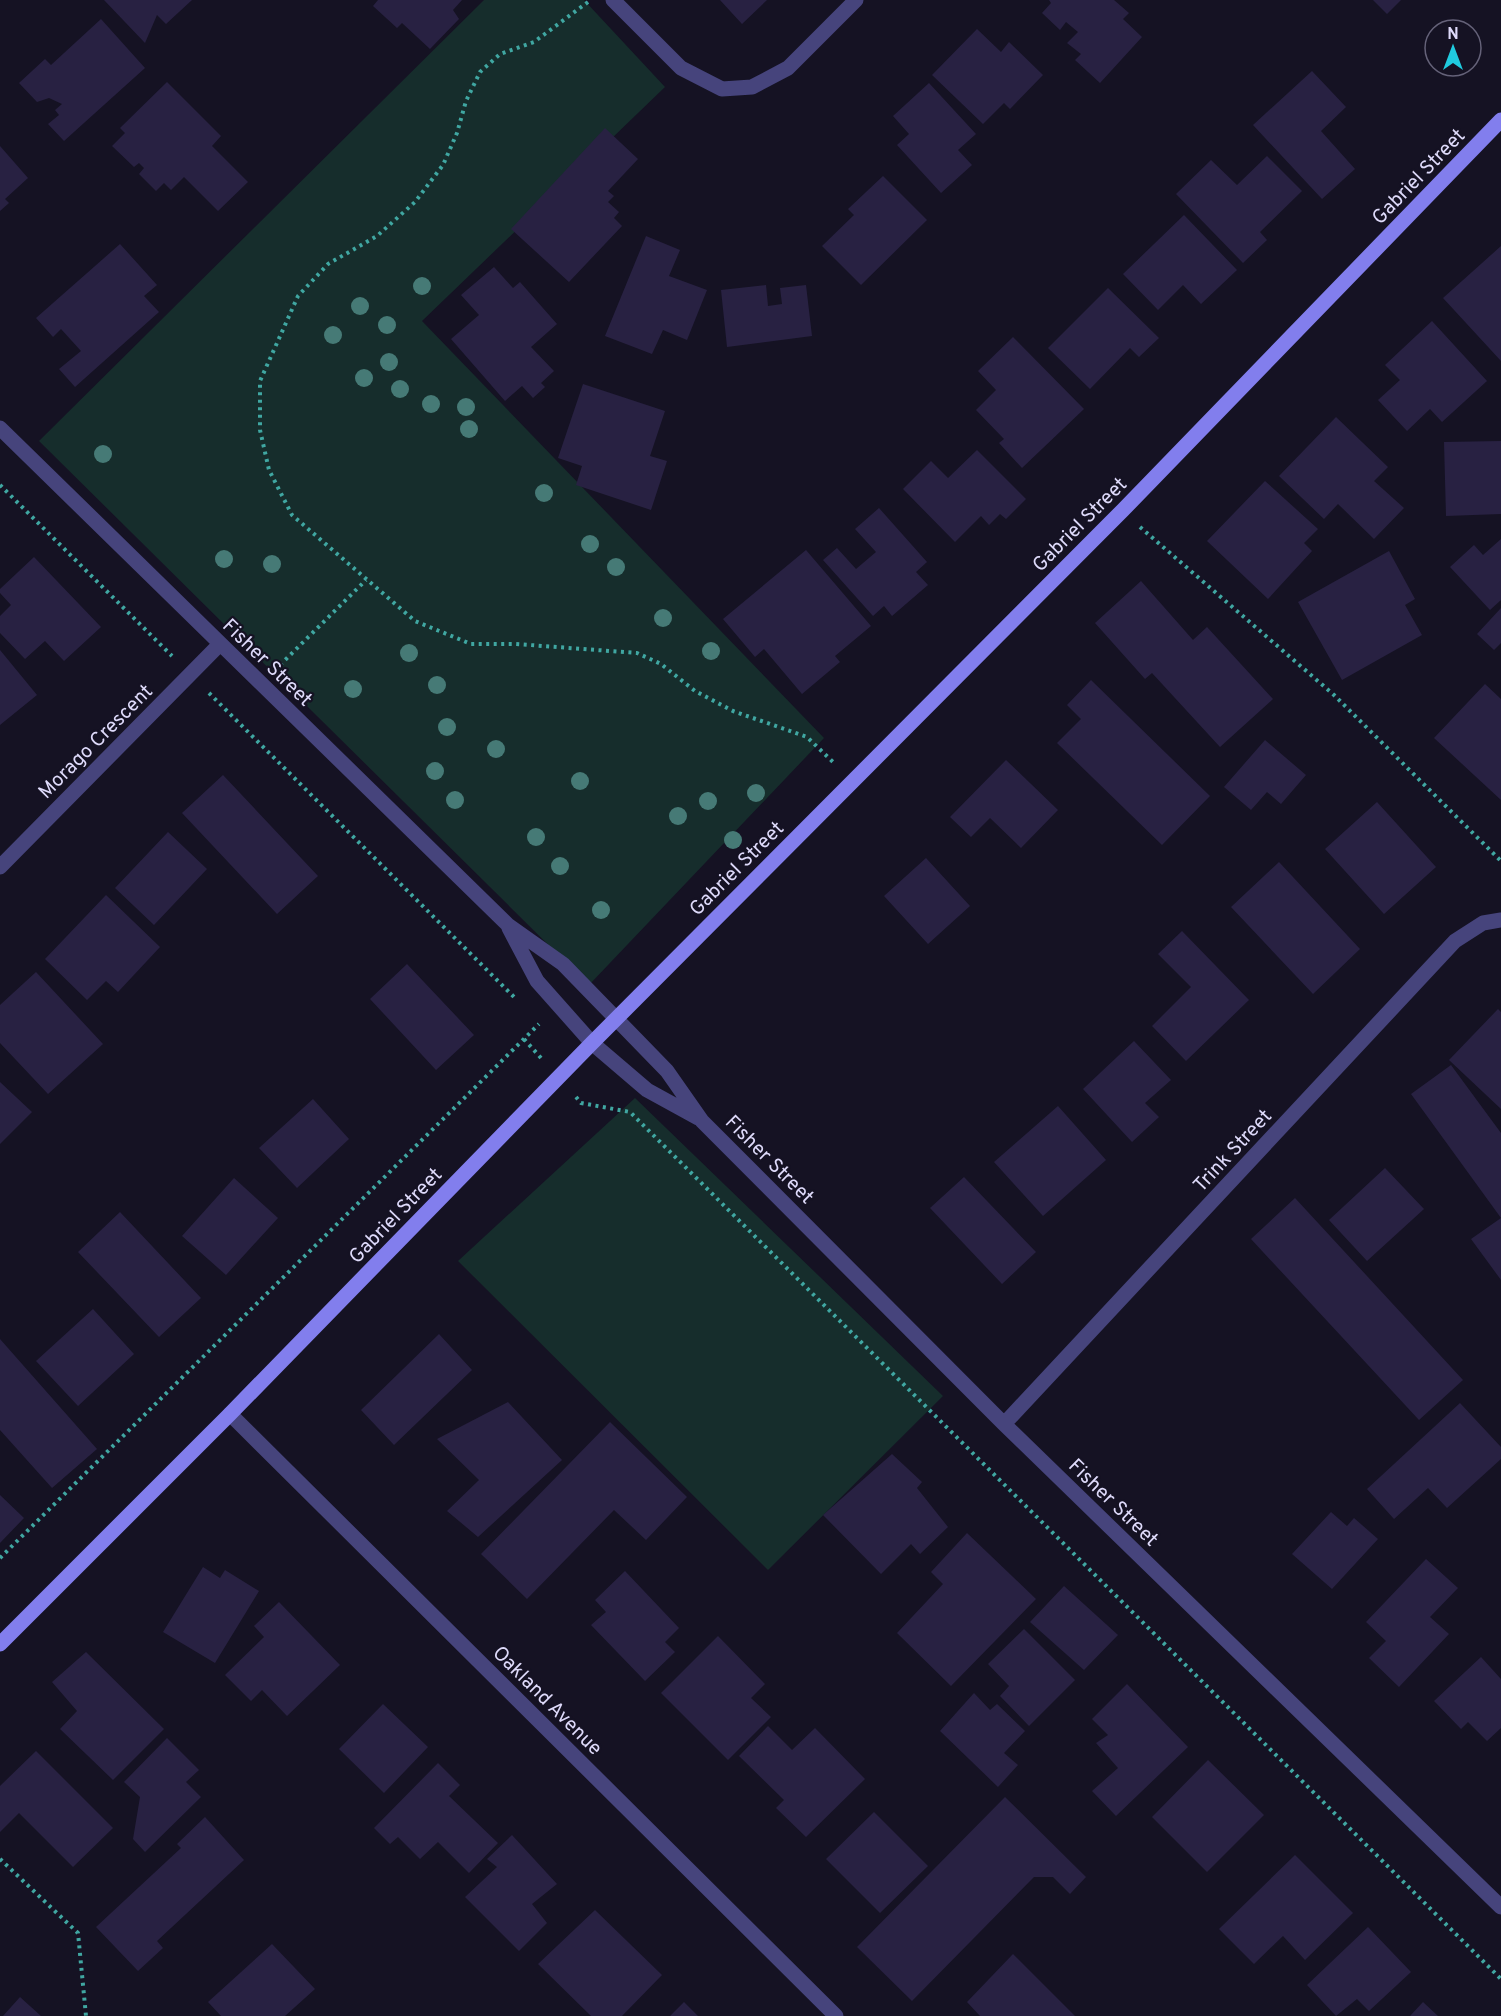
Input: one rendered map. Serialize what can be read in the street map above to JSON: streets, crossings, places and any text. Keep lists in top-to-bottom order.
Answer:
{
  "streets": {
    "street": [
      "Gabriel Street",
      "Fisher Street",
      "Morago Crescent",
      "Trink Street",
      "Oakland Avenue"
    ]
  },
  "crossings": [
    ["Gabriel Street", "Fisher Street"],
    ["Gabriel Street", "Oakland Avenue"],
    ["Fisher Street", "Morago Crescent"],
    ["Fisher Street", "Trink Street"]
  ],
  "north": "top"
}
